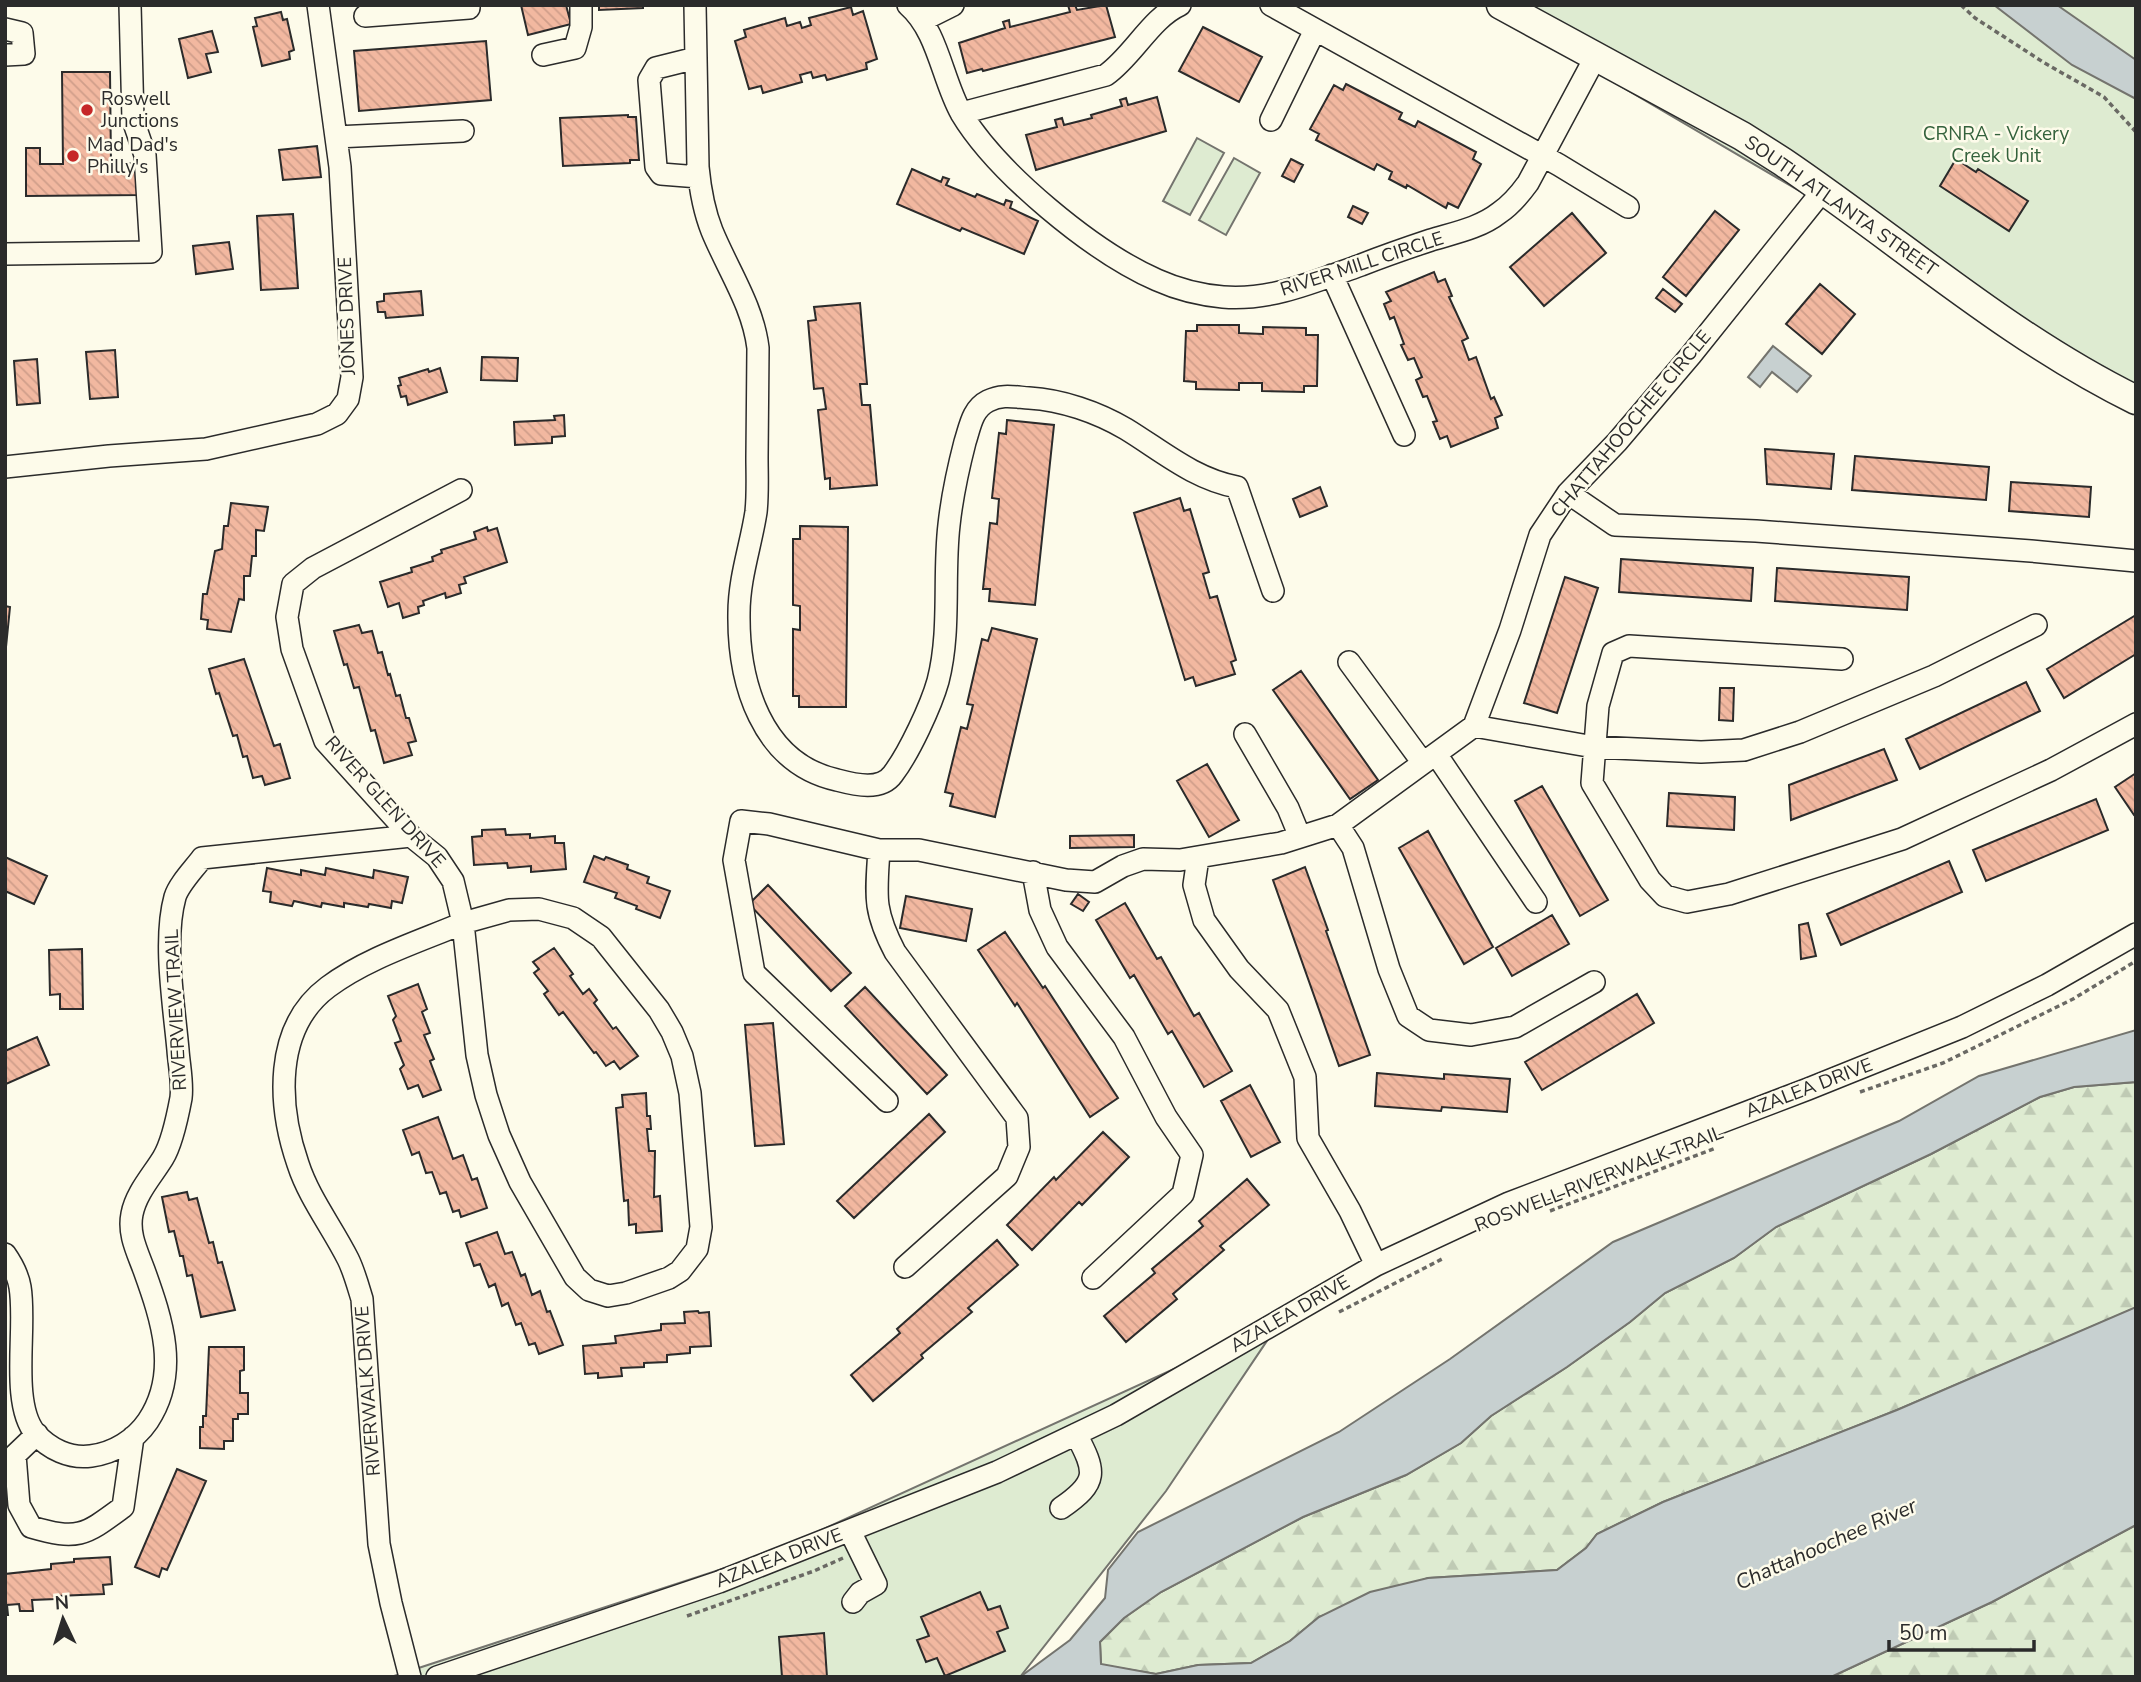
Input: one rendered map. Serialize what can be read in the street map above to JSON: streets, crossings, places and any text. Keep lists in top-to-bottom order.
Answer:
{
  "streets": {
    "main road": ["SOUTH ATLANTA STREET"],
    "street": [
      "RIVER MILL CIRCLE",
      "JONES DRIVE",
      "CHATTAHOOCHEE CIRCLE",
      "RIVER GLEN DRIVE",
      "RIVERVIEW TRAIL",
      "AZALEA DRIVE",
      "RIVERWALK DRIVE"
    ],
    "path": ["ROSWELL RIVERWALK TRAIL"]
  },
  "crossings": [
    ["SOUTH ATLANTA STREET", "RIVER MILL CIRCLE"],
    ["SOUTH ATLANTA STREET", "CHATTAHOOCHEE CIRCLE"],
    ["RIVER GLEN DRIVE", "RIVERVIEW TRAIL"],
    ["RIVER GLEN DRIVE", "RIVERWALK DRIVE"]
  ],
  "water": ["Chattahoochee River"],
  "parks": ["CRNRA - Vickery Creek Unit"],
  "places": ["Roswell Junctions", "Mad Dad's Philly's"],
  "scale_bar": "50 m",
  "north": "top"
}
